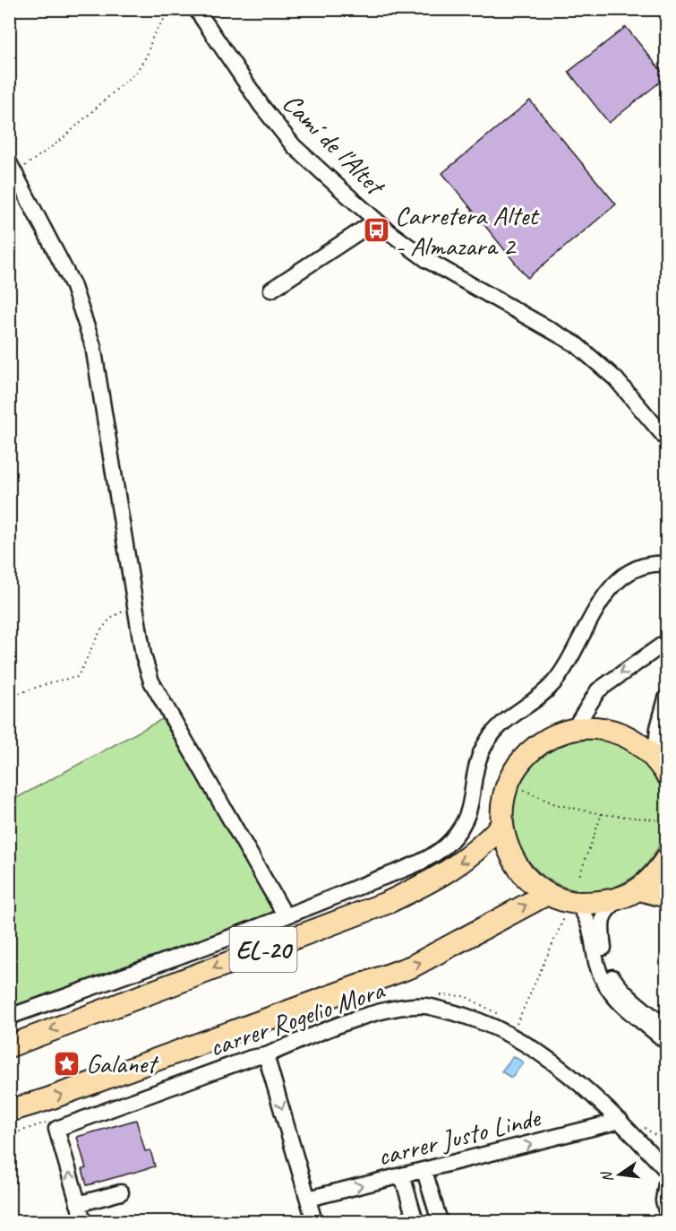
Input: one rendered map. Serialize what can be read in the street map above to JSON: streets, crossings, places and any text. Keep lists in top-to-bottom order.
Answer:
{
  "streets": {
    "highway": ["EL-20"],
    "street": ["Camí de l'Altet", "carrer Rogelio Mora", "carrer Justo Linde"]
  },
  "crossings": [
    ["carrer Rogelio Mora", "carrer Justo Linde"]
  ],
  "one_way": ["carrer Justo Linde"],
  "places": {
    "bus stop": ["Carretera Altet - Almazara 2"],
    "place": ["Galanet"]
  },
  "north": "left"
}
